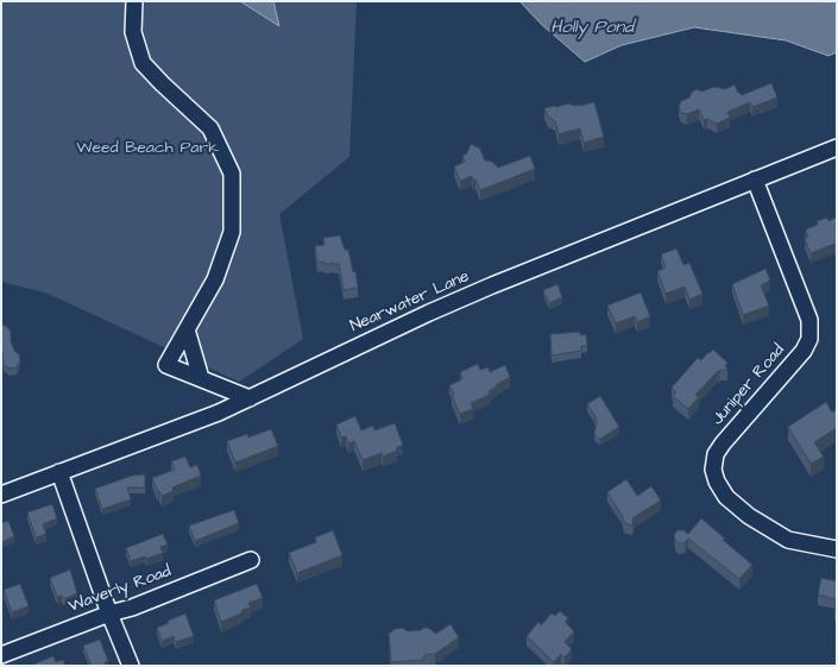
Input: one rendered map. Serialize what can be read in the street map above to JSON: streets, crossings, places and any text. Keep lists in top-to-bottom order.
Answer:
{
  "streets": {
    "street": ["Nearwater Lane", "Juniper Road", "Waverly Road"]
  },
  "crossings": [
    ["Nearwater Lane", "Juniper Road"]
  ],
  "water": ["Holly Pond"],
  "parks": ["Weed Beach Park"]
}
